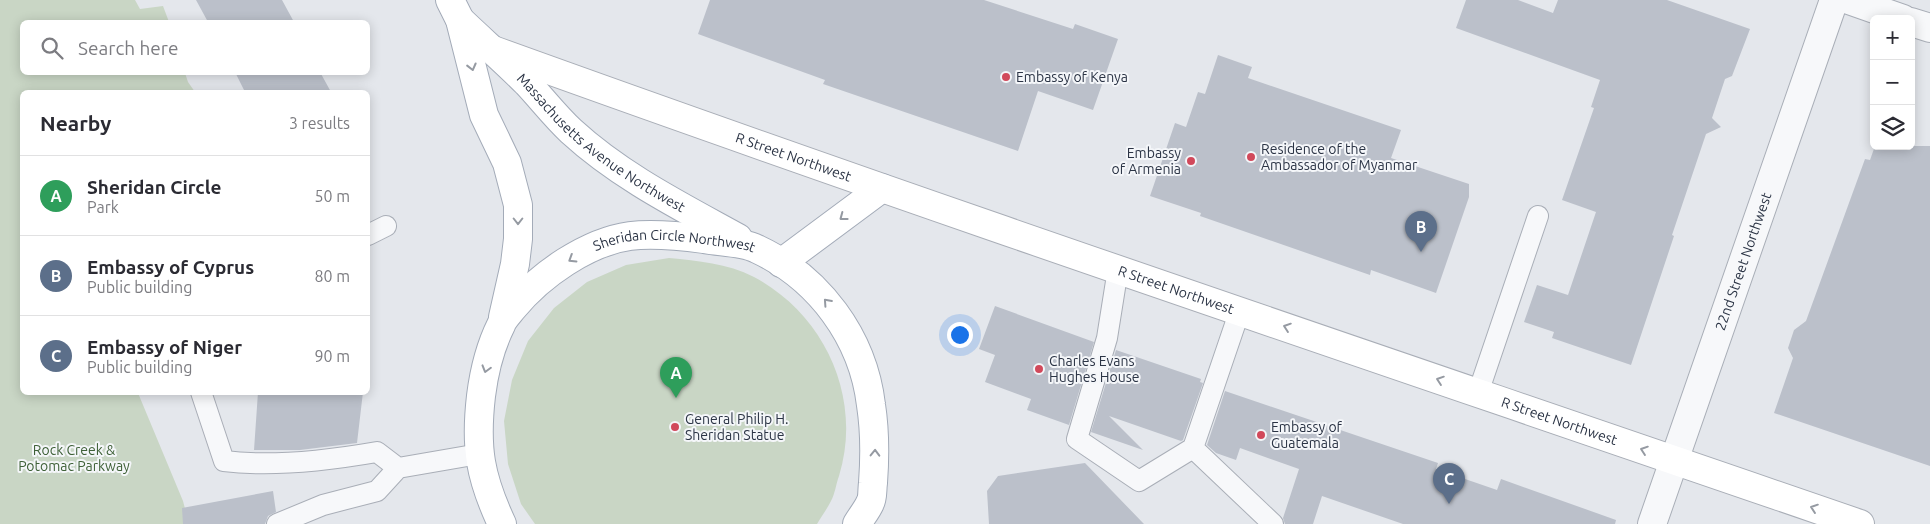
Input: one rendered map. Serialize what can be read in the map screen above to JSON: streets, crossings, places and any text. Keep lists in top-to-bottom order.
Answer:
{
  "streets": {
    "main road": ["Massachusetts Avenue Northwest", "R Street Northwest", "Sheridan Circle Northwest"],
    "street": ["22nd Street Northwest"]
  },
  "crossings": [
    ["Massachusetts Avenue Northwest", "R Street Northwest"],
    ["Massachusetts Avenue Northwest", "Sheridan Circle Northwest"],
    ["R Street Northwest", "22nd Street Northwest"]
  ],
  "one_way": ["Massachusetts Avenue Northwest", "R Street Northwest"],
  "parks": ["Rock Creek & Potomac Parkway"],
  "places": [
    "Embassy of Kenya",
    "Residence of the Ambassador of Myanmar",
    "Embassy of Armenia",
    "Charles Evans Hughes House",
    "General Philip H. Sheridan Statue",
    "Embassy of Guatemala"
  ],
  "page": {
    "map_buttons": ["+", "−"],
    "search": "Search here",
    "heading": ["Nearby", "3 results"],
    "list": [
      {
        "mark": "A",
        "name": "Sheridan Circle",
        "note": "Park",
        "value": "50 m"
      },
      {
        "mark": "B",
        "name": "Embassy of Cyprus",
        "note": "Public building",
        "value": "80 m"
      },
      {
        "mark": "C",
        "name": "Embassy of Niger",
        "note": "Public building",
        "value": "90 m"
      }
    ],
    "pins": ["B", "A", "C"]
  }
}
